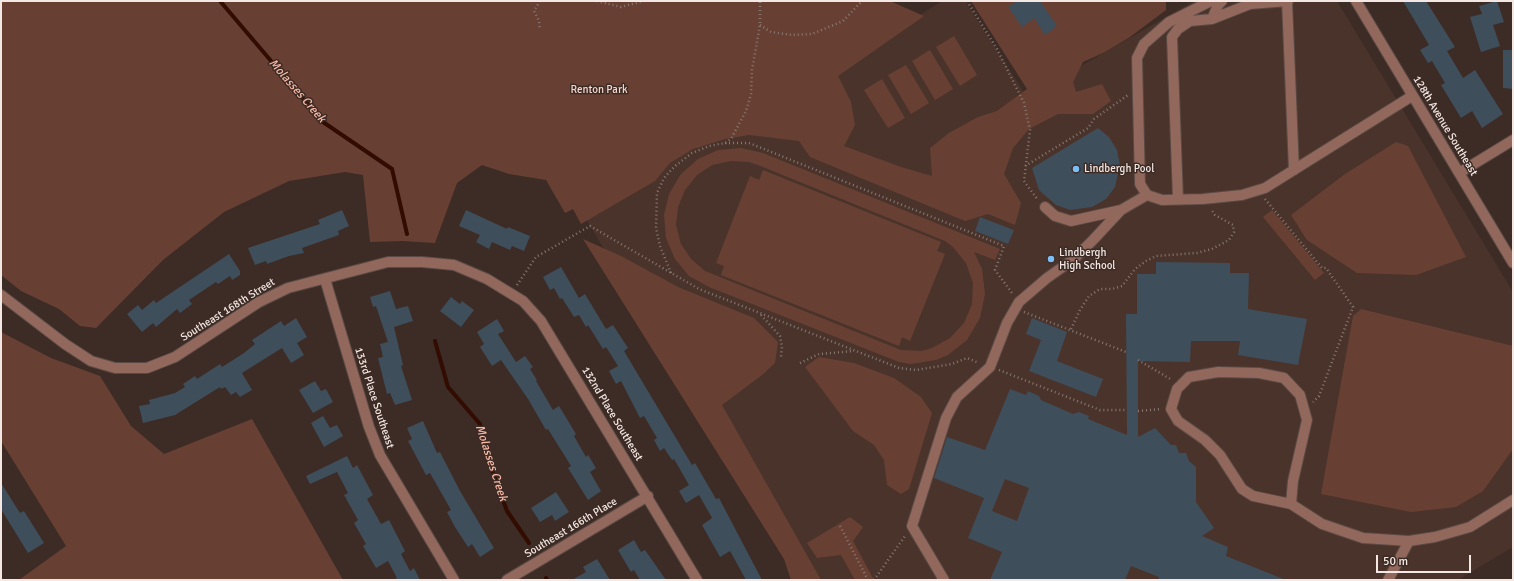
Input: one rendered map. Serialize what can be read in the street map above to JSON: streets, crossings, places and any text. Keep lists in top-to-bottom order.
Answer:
{
  "streets": {
    "street": [
      "128th Avenue Southeast",
      "Southeast 168th Street",
      "133rd Place Southeast",
      "132nd Place Southeast",
      "Southeast 166th Place"
    ]
  },
  "crossings": [
    ["Southeast 168th Street", "133rd Place Southeast"],
    ["Southeast 168th Street", "132nd Place Southeast"],
    ["132nd Place Southeast", "Southeast 166th Place"]
  ],
  "water": ["Molasses Creek"],
  "parks": ["Renton Park"],
  "places": ["Lindbergh Pool", "Lindbergh High School"],
  "scale_bar": "50 m"
}
